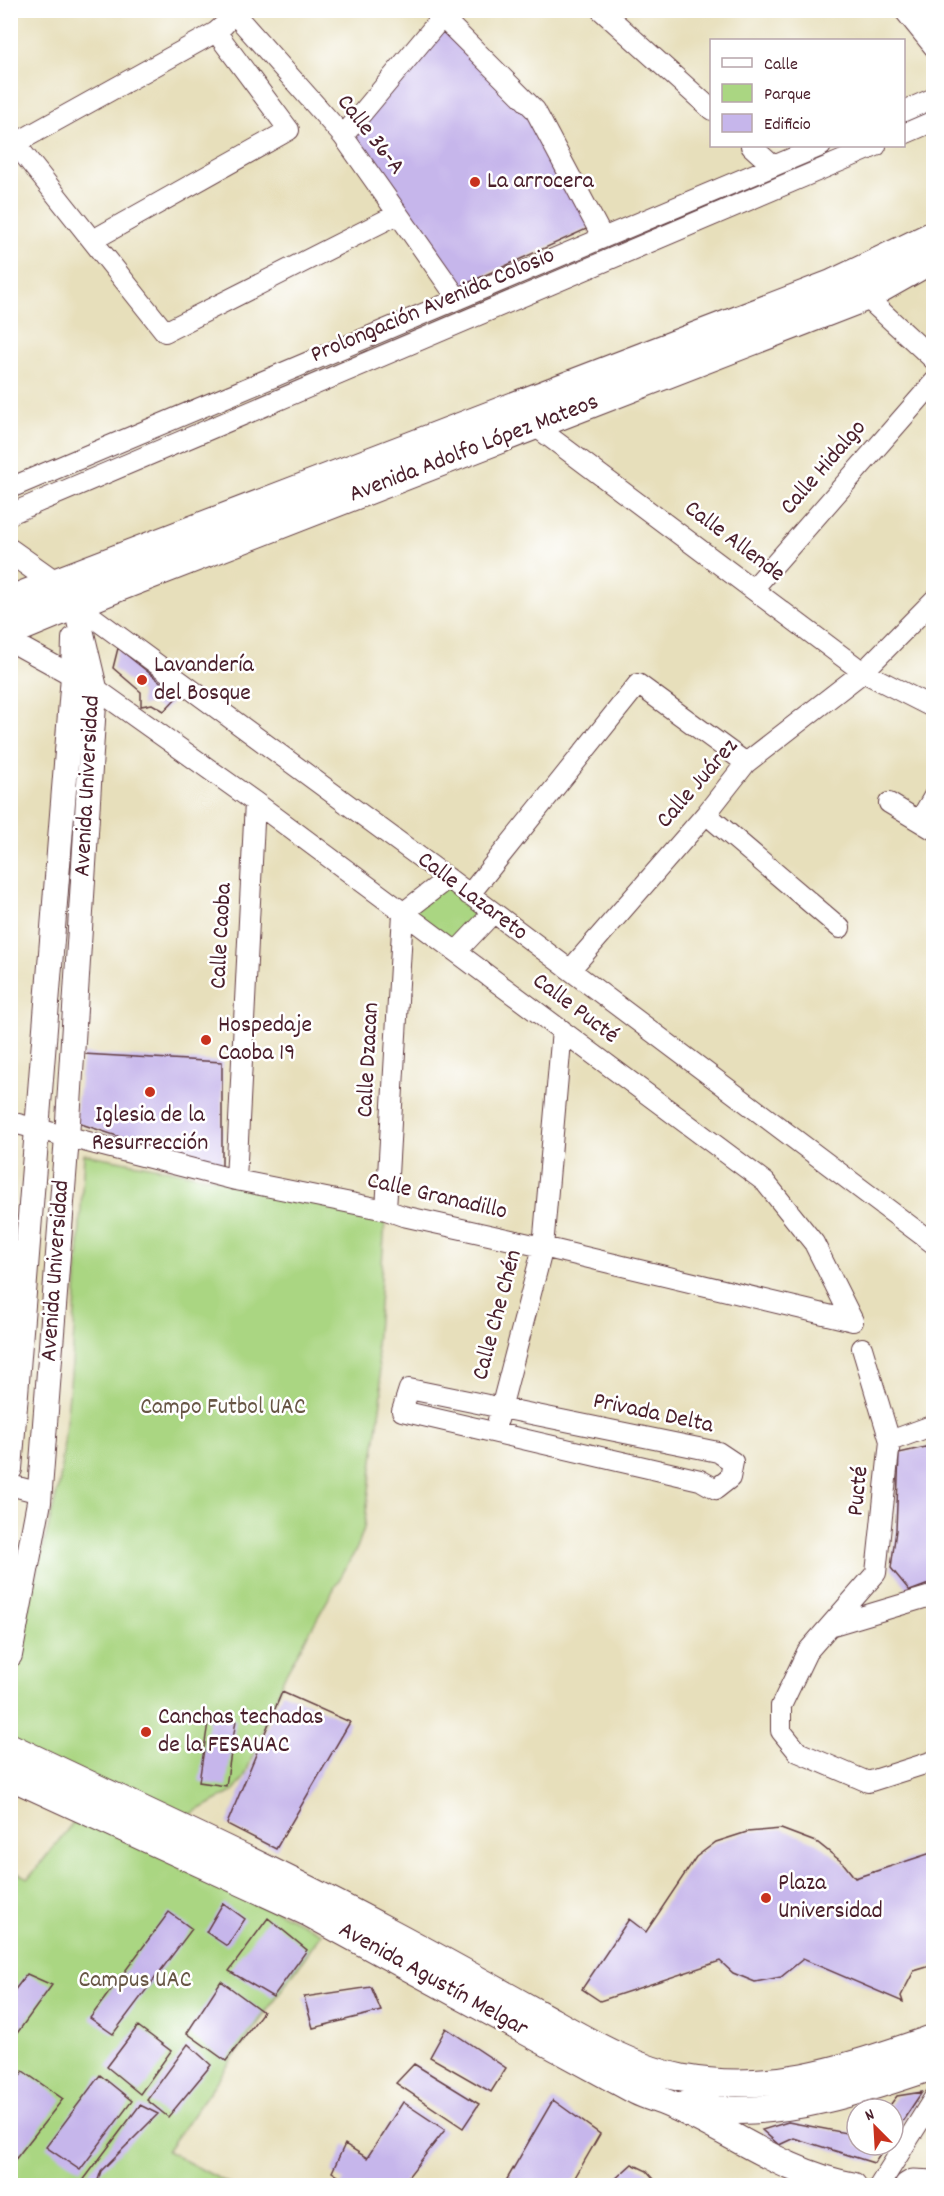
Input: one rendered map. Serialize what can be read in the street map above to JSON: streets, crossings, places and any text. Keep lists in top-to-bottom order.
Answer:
{
  "streets": {
    "main road": ["Avenida Adolfo López Mateos", "Avenida Agustín Melgar"],
    "street": [
      "Calle 36-A",
      "Prolongación Avenida Colosio",
      "Calle Hidalgo",
      "Calle Allende",
      "Calle Juárez",
      "Avenida Universidad",
      "Calle Lazareto",
      "Calle Caoba",
      "Calle Pucté",
      "Calle Dzacan",
      "Calle Granadillo",
      "Calle Che Chén",
      "Privada Delta",
      "Pucté"
    ]
  },
  "crossings": [
    ["Avenida Adolfo López Mateos", "Calle Allende"],
    ["Avenida Adolfo López Mateos", "Avenida Universidad"],
    ["Avenida Adolfo López Mateos", "Calle Lazareto"],
    ["Calle Hidalgo", "Calle Allende"],
    ["Calle Allende", "Calle Juárez"],
    ["Calle Juárez", "Calle Lazareto"],
    ["Avenida Universidad", "Calle Lazareto"],
    ["Avenida Universidad", "Calle Pucté"],
    ["Avenida Universidad", "Calle Granadillo"],
    ["Calle Caoba", "Calle Pucté"],
    ["Calle Caoba", "Calle Granadillo"],
    ["Calle Pucté", "Calle Dzacan"],
    ["Calle Pucté", "Calle Granadillo"],
    ["Calle Pucté", "Calle Che Chén"],
    ["Calle Dzacan", "Calle Granadillo"],
    ["Calle Granadillo", "Calle Che Chén"],
    ["Calle Che Chén", "Privada Delta"]
  ],
  "parks": ["Campo Futbol UAC", "Campus UAC"],
  "places": [
    "La arrocera",
    "Lavandería del Bosque",
    "Hospedaje Caoba 19",
    "Iglesia de la Resurrección",
    "Canchas techadas de la FESAUAC",
    "Plaza Universidad"
  ],
  "legend": ["Calle", "Parque", "Edificio"],
  "north": "top left"
}
